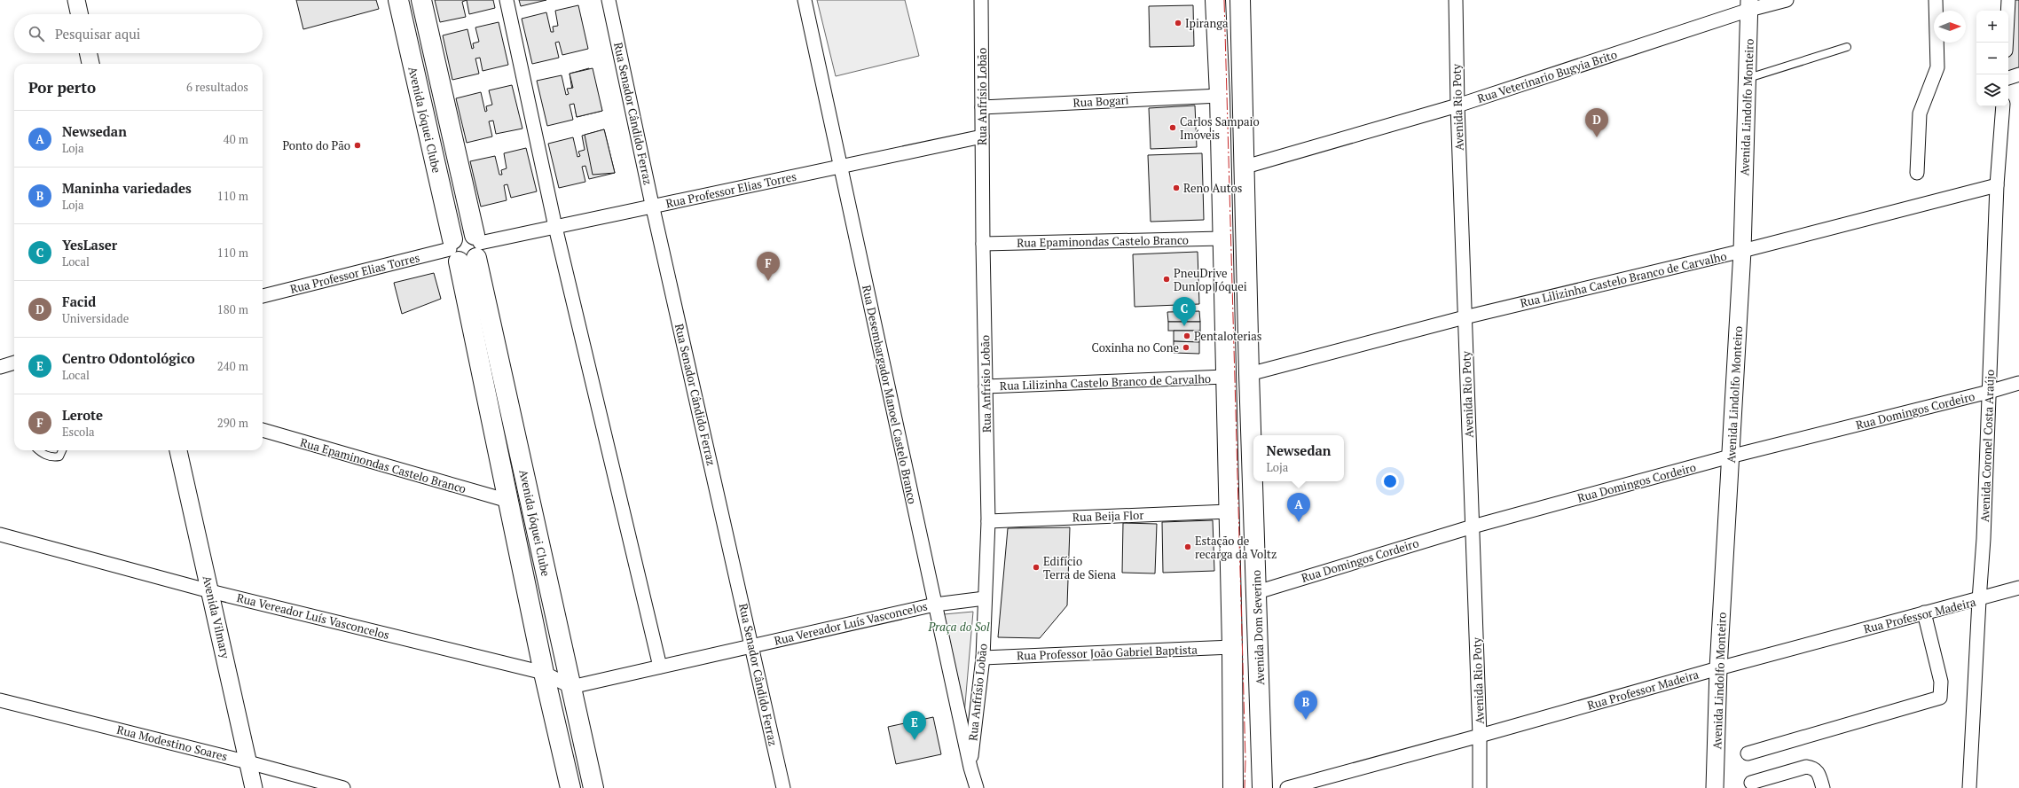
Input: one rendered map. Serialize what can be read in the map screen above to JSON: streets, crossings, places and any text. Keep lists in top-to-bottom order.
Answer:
{
  "streets": {
    "main road": ["Avenida Jóquei Clube", "Avenida Dom Severino"],
    "street": [
      "Rua Veterinario Bugyia Brito",
      "Rua Anfrísio Lobão",
      "Rua Bogari",
      "Avenida Rio Poty",
      "Avenida Lindolfo Monteiro",
      "Rua Senador Cândido Ferraz",
      "Rua Professor Elias Torres",
      "Rua Epaminondas Castelo Branco",
      "Rua Lilizinha Castelo Branco de Carvalho",
      "Rua Desembargador Manoel Castelo Branco",
      "Rua Domingos Cordeiro",
      "Avenida Coronel Costa Araújo",
      "Rua Beija Flor",
      "Rua Professor Madeira",
      "Rua Vereador Luís Vasconcelos",
      "Avenida Vilmary",
      "Rua Professor João Gabriel Baptista",
      "Rua Modestino Soares"
    ]
  },
  "crossings": [
    ["Rua Veterinario Bugyia Brito", "Avenida Rio Poty"],
    ["Rua Veterinario Bugyia Brito", "Avenida Lindolfo Monteiro"],
    ["Rua Veterinario Bugyia Brito", "Avenida Dom Severino"],
    ["Rua Anfrísio Lobão", "Rua Bogari"],
    ["Rua Anfrísio Lobão", "Rua Professor Elias Torres"],
    ["Rua Anfrísio Lobão", "Rua Epaminondas Castelo Branco"],
    ["Rua Anfrísio Lobão", "Rua Lilizinha Castelo Branco de Carvalho"],
    ["Rua Anfrísio Lobão", "Rua Desembargador Manoel Castelo Branco"],
    ["Rua Anfrísio Lobão", "Rua Beija Flor"],
    ["Rua Anfrísio Lobão", "Rua Vereador Luís Vasconcelos"],
    ["Rua Anfrísio Lobão", "Rua Professor João Gabriel Baptista"],
    ["Avenida Rio Poty", "Rua Lilizinha Castelo Branco de Carvalho"],
    ["Avenida Rio Poty", "Rua Domingos Cordeiro"],
    ["Avenida Rio Poty", "Rua Professor Madeira"],
    ["Avenida Lindolfo Monteiro", "Rua Lilizinha Castelo Branco de Carvalho"],
    ["Avenida Lindolfo Monteiro", "Rua Domingos Cordeiro"],
    ["Avenida Lindolfo Monteiro", "Rua Professor Madeira"],
    ["Rua Senador Cândido Ferraz", "Rua Professor Elias Torres"],
    ["Rua Senador Cândido Ferraz", "Rua Vereador Luís Vasconcelos"],
    ["Avenida Jóquei Clube", "Rua Professor Elias Torres"],
    ["Avenida Jóquei Clube", "Rua Epaminondas Castelo Branco"],
    ["Avenida Jóquei Clube", "Rua Vereador Luís Vasconcelos"],
    ["Rua Professor Elias Torres", "Rua Desembargador Manoel Castelo Branco"],
    ["Rua Lilizinha Castelo Branco de Carvalho", "Avenida Coronel Costa Araújo"],
    ["Rua Lilizinha Castelo Branco de Carvalho", "Avenida Dom Severino"],
    ["Rua Desembargador Manoel Castelo Branco", "Rua Vereador Luís Vasconcelos"],
    ["Rua Domingos Cordeiro", "Avenida Coronel Costa Araújo"],
    ["Rua Domingos Cordeiro", "Avenida Dom Severino"],
    ["Avenida Coronel Costa Araújo", "Rua Professor Madeira"],
    ["Rua Vereador Luís Vasconcelos", "Avenida Vilmary"],
    ["Avenida Vilmary", "Rua Modestino Soares"]
  ],
  "parks": ["Praça do Sol"],
  "places": [
    "Ipiranga",
    "Carlos Sampaio Imóveis",
    "Ponto do Pão",
    "Reno Autos",
    "PneuDrive Dunlop Jóquei",
    "Pentaloterias",
    "Coxinha no Cone",
    "Estação de recarga da Voltz",
    "Edifício Terra de Siena"
  ],
  "north": "right",
  "page": {
    "map_buttons": ["+", "−"],
    "search": "Pesquisar aqui",
    "heading": ["Por perto", "6 resultados"],
    "pins": [
      "D",
      "F",
      "C",
      "A",
      "B",
      "E"
    ],
    "list": [
      {
        "mark": "A",
        "name": "Newsedan",
        "note": "Loja",
        "value": "40 m"
      },
      {
        "mark": "B",
        "name": "Maninha variedades",
        "note": "Loja",
        "value": "110 m"
      },
      {
        "mark": "C",
        "name": "YesLaser",
        "note": "Local",
        "value": "110 m"
      },
      {
        "mark": "D",
        "name": "Facid",
        "note": "Universidade",
        "value": "180 m"
      },
      {
        "mark": "E",
        "name": "Centro Odontológico",
        "note": "Local",
        "value": "240 m"
      },
      {
        "mark": "F",
        "name": "Lerote",
        "note": "Escola",
        "value": "290 m"
      }
    ],
    "popup": ["Newsedan", "Loja"]
  }
}
